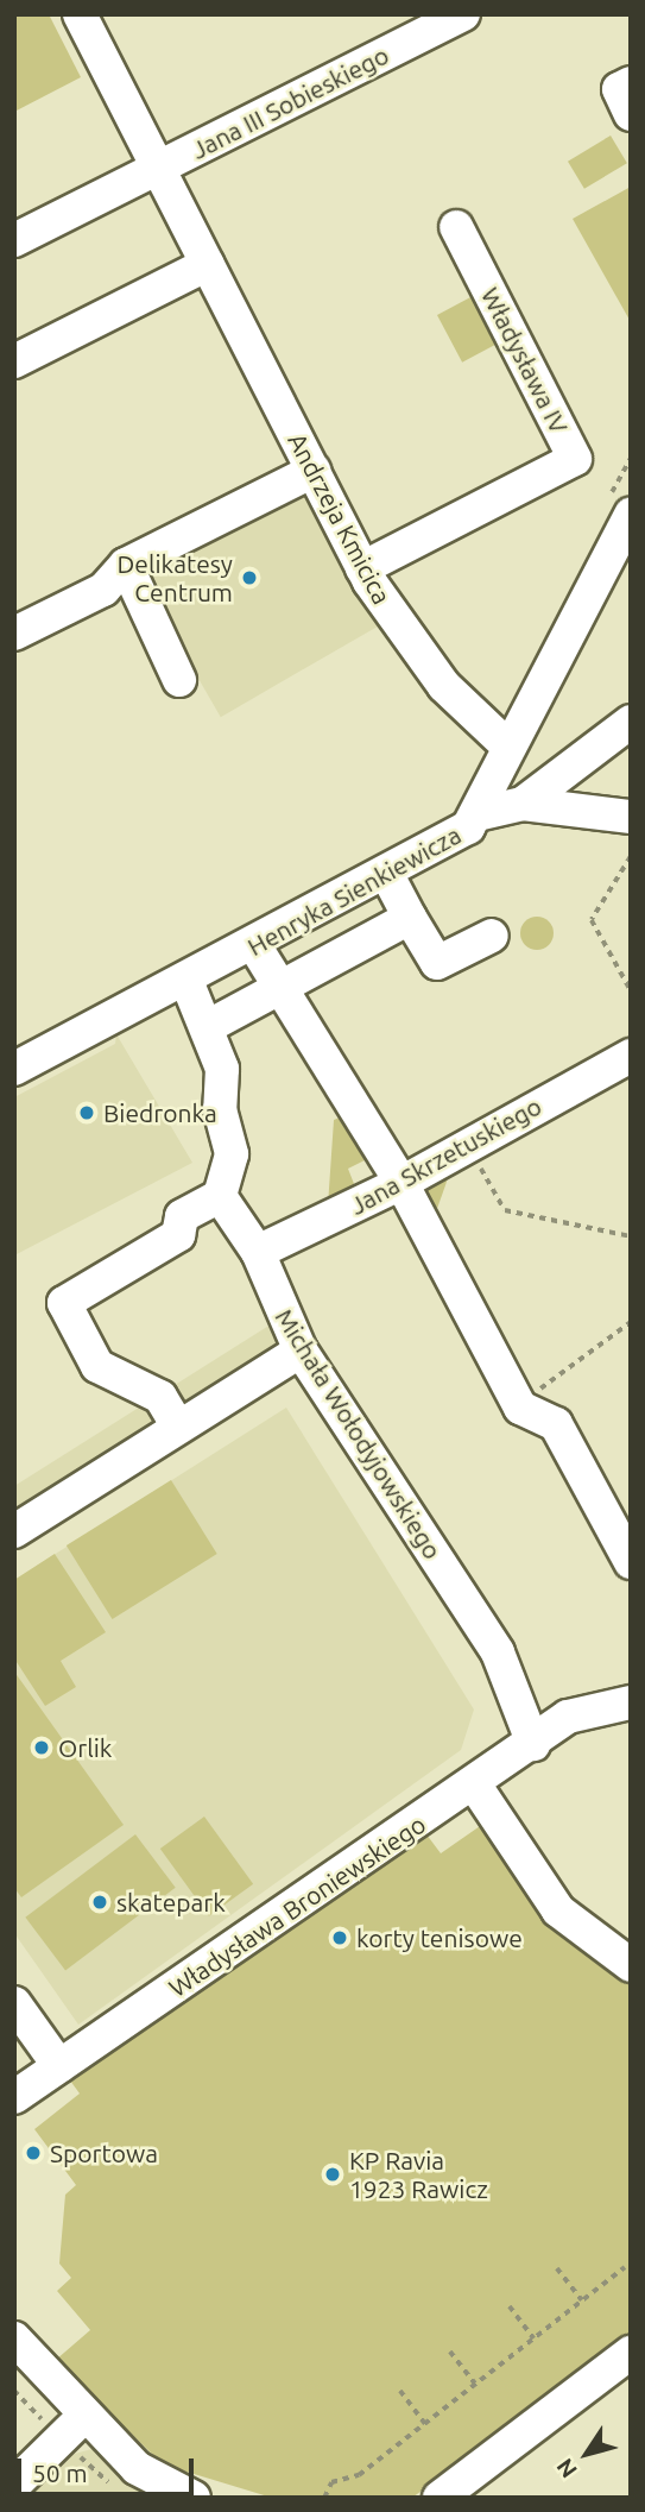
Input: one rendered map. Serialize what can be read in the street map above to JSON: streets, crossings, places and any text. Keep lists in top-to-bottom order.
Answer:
{
  "streets": {
    "street": [
      "Jana III Sobieskiego",
      "Władysława IV",
      "Andrzeja Kmicica",
      "Henryka Sienkiewicza",
      "Jana Skrzetuskiego",
      "Michała Wołodyjowskiego",
      "Władysława Broniewskiego"
    ]
  },
  "crossings": [
    ["Jana III Sobieskiego", "Andrzeja Kmicica"],
    ["Władysława IV", "Andrzeja Kmicica"],
    ["Andrzeja Kmicica", "Henryka Sienkiewicza"],
    ["Jana Skrzetuskiego", "Michała Wołodyjowskiego"],
    ["Michała Wołodyjowskiego", "Władysława Broniewskiego"]
  ],
  "places": [
    "Delikatesy Centrum",
    "Biedronka",
    "Orlik",
    "skatepark",
    "korty tenisowe",
    "Sportowa",
    "KP Ravia 1923 Rawicz"
  ],
  "scale_bar": "50 m",
  "north": "bottom left"
}
